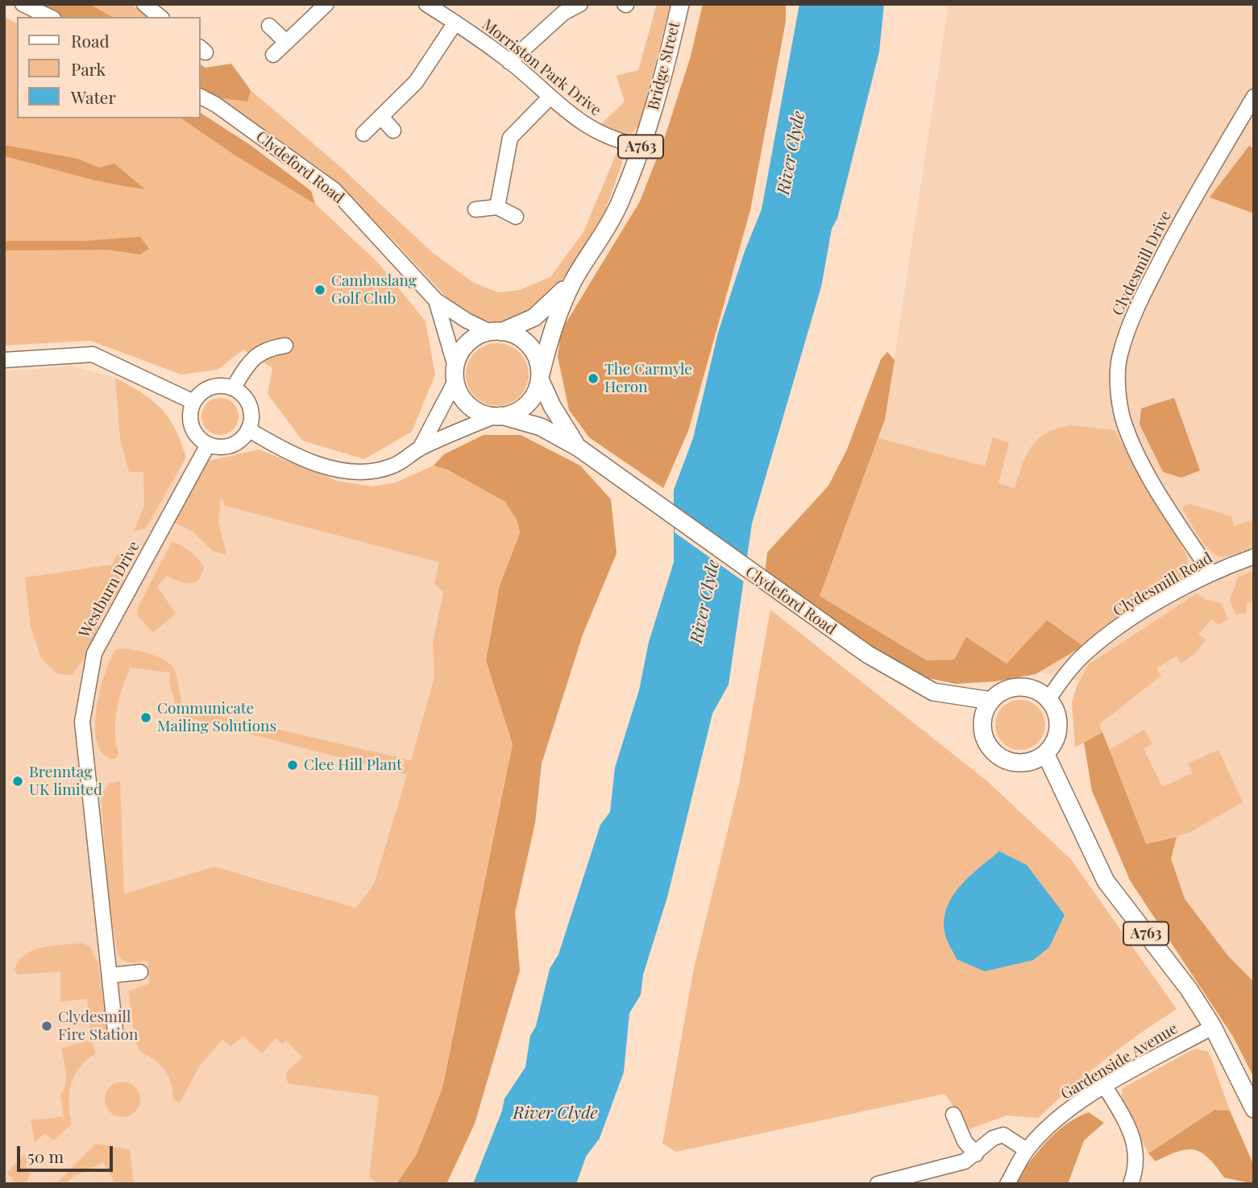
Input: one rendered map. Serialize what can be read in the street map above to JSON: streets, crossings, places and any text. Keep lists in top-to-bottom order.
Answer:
{
  "streets": {
    "main road": ["Bridge Street", "A763", "Clydeford Road"],
    "street": [
      "Morriston Park Drive",
      "Clydesmill Drive",
      "Clydesmill Road",
      "Westburn Drive",
      "Gardenside Avenue"
    ]
  },
  "crossings": [
    ["Bridge Street", "Morriston Park Drive"],
    ["Bridge Street", "Clydeford Road"],
    ["A763", "Clydeford Road"],
    ["A763", "Clydesmill Road"],
    ["A763", "Gardenside Avenue"],
    ["Clydeford Road", "Clydesmill Road"],
    ["Clydesmill Drive", "Clydesmill Road"]
  ],
  "water": ["River Clyde"],
  "places": [
    "Cambuslang Golf Club",
    "The Carmyle Heron",
    "Communicate Mailing Solutions",
    "Clee Hill Plant",
    "Brenntag UK limited",
    "Clydesmill Fire Station"
  ],
  "legend": ["Road", "Park", "Water"],
  "scale_bar": "50 m"
}
